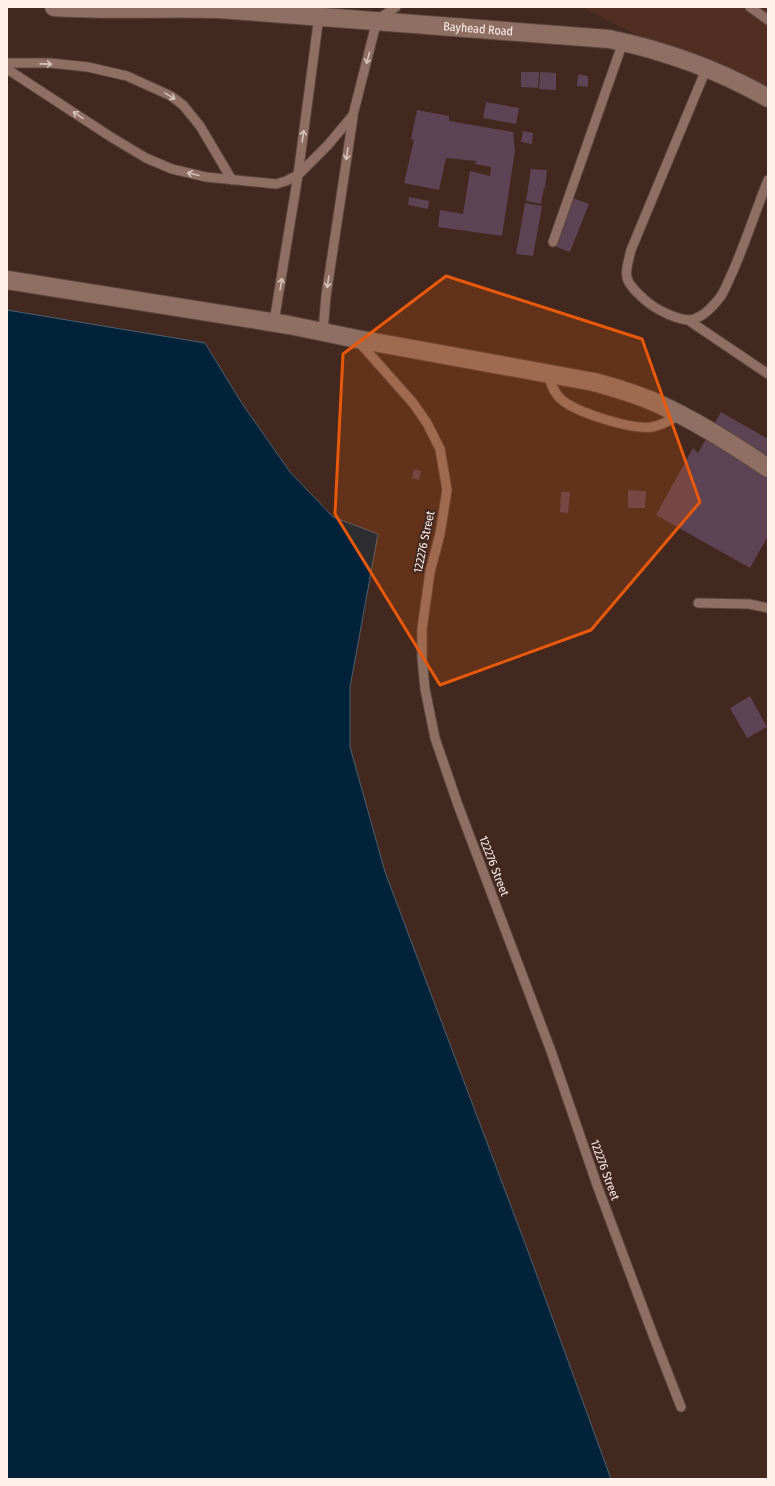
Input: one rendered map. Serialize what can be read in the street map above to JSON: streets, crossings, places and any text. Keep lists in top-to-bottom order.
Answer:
{
  "streets": {
    "street": ["Bayhead Road"],
    "lane": ["122276 Street"]
  }
}
